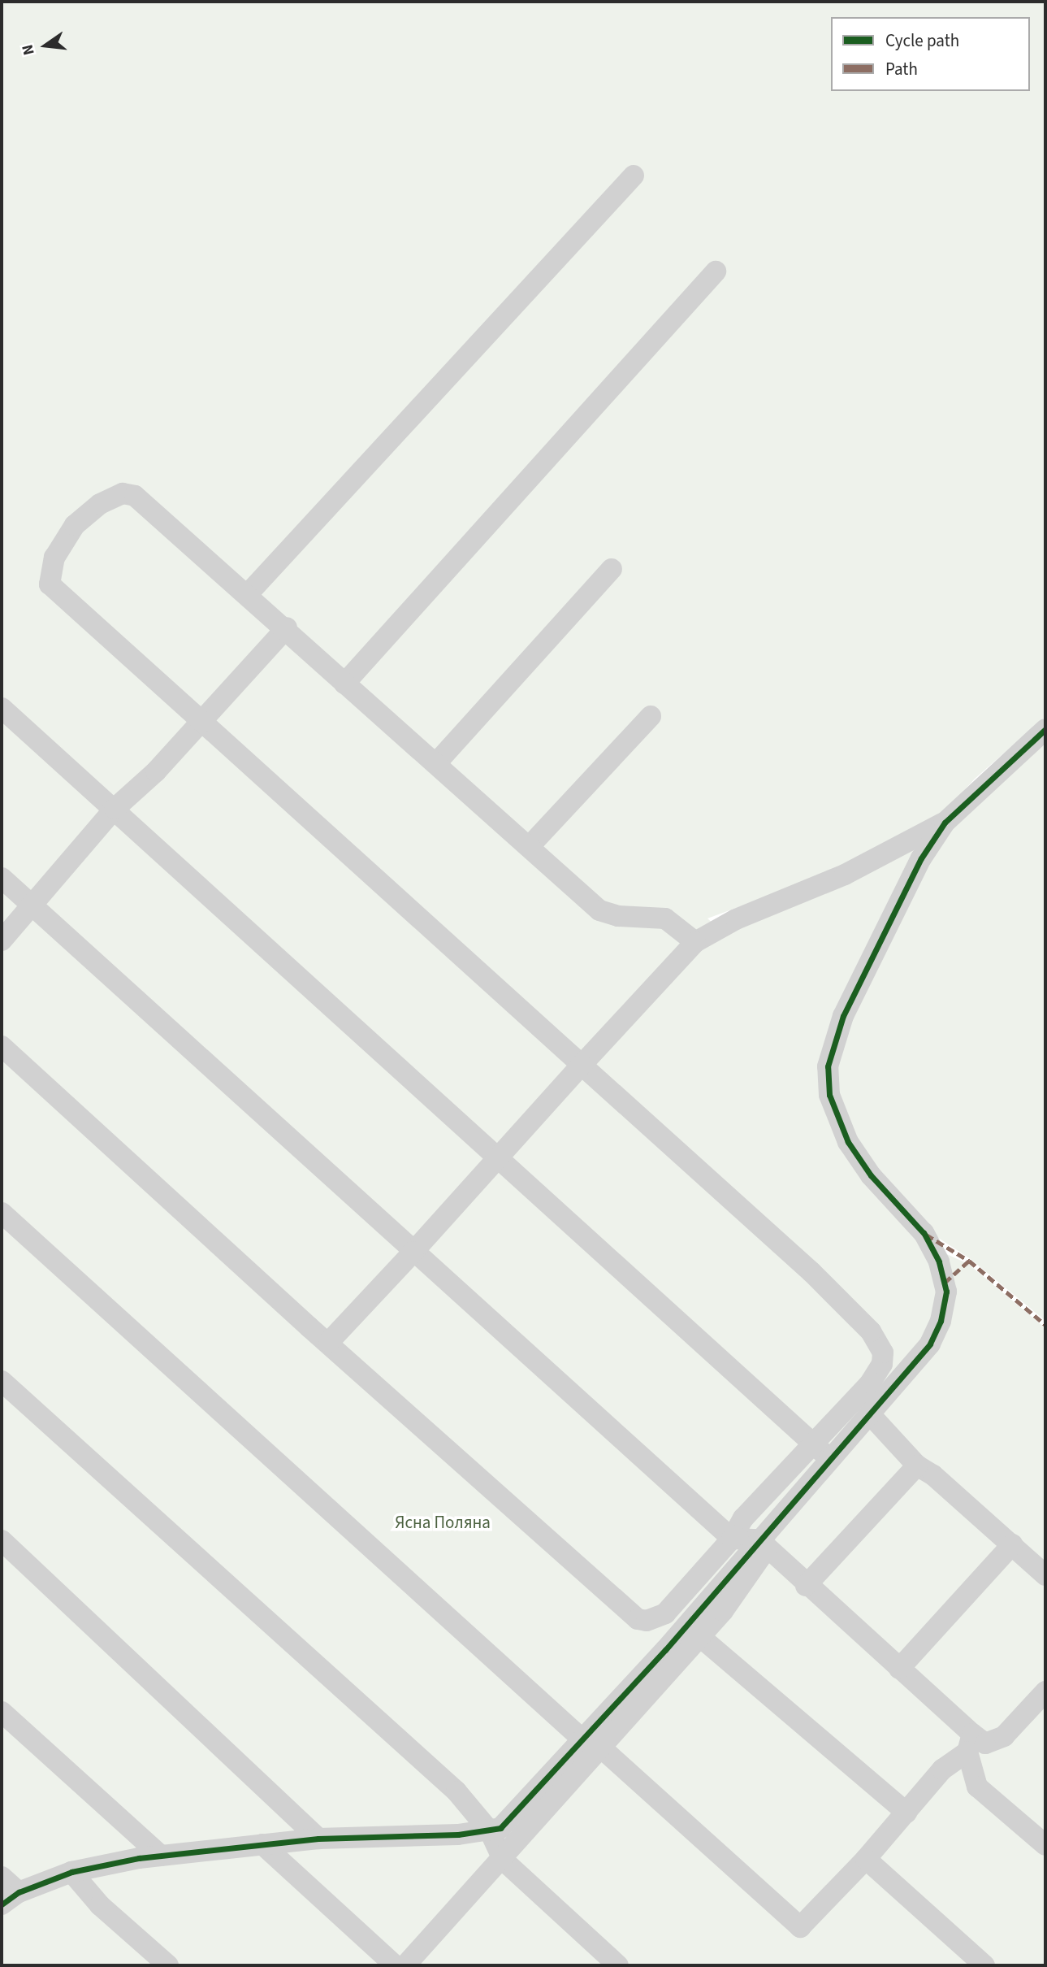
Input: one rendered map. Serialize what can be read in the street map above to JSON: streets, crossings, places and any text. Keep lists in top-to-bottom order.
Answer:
{
  "parks": ["Ясна Поляна"],
  "legend": ["Cycle path", "Path"],
  "north": "left"
}
